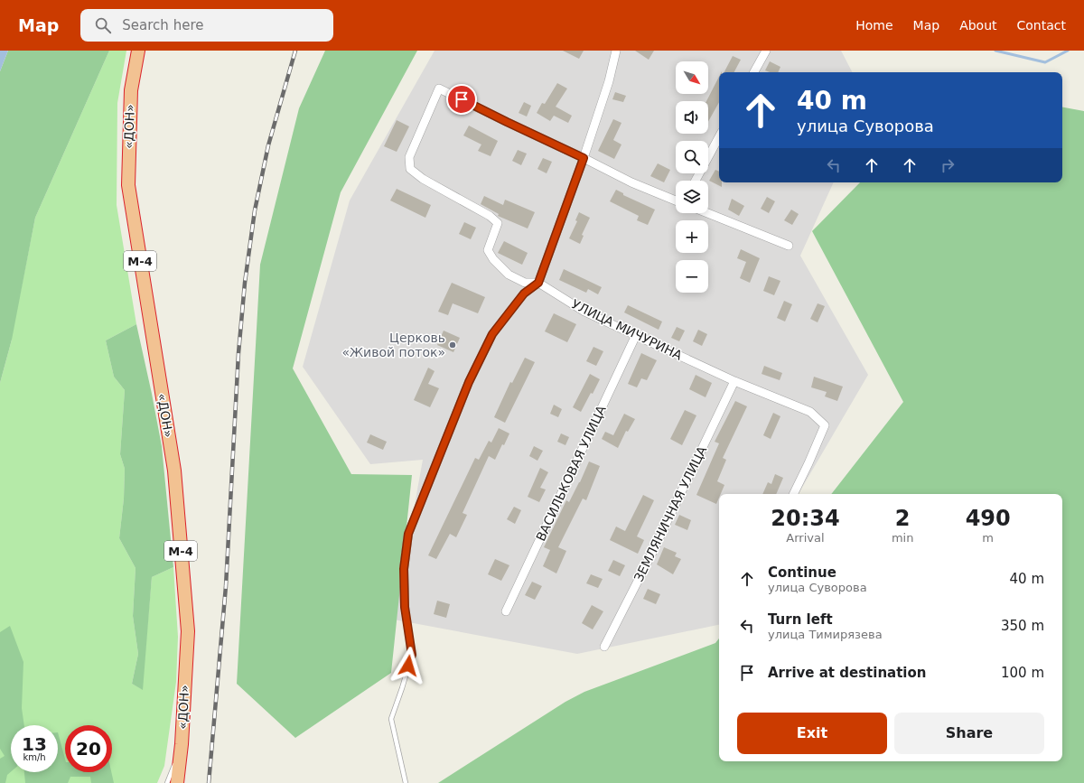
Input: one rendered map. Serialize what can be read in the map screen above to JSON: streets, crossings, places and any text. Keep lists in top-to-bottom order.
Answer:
{
  "streets": {
    "highway": ["«ДОН»", "М-4"],
    "street": ["УЛИЦА МИЧУРИНА", "ВАСИЛЬКОВАЯ УЛИЦА", "ЗЕМЛЯНИЧНАЯ УЛИЦА"]
  },
  "crossings": [
    ["УЛИЦА МИЧУРИНА", "ВАСИЛЬКОВАЯ УЛИЦА"],
    ["УЛИЦА МИЧУРИНА", "ЗЕМЛЯНИЧНАЯ УЛИЦА"]
  ],
  "places": ["Церковь «Живой поток»"],
  "north": "bottom right",
  "page": {
    "header": "Map",
    "search": "Search here",
    "nav": [
      "Home",
      "Map",
      "About",
      "Contact"
    ],
    "map_buttons": ["+", "−"],
    "turn": ["40 m", "улица Суворова"],
    "eta": [
      "20:34",
      "Arrival",
      "2",
      "min",
      "490",
      "m"
    ],
    "list": [
      {
        "name": "Continue",
        "note": "улица Суворова",
        "value": "40 m"
      },
      {
        "name": "Turn left",
        "note": "улица Тимирязева",
        "value": "350 m"
      },
      {
        "name": "Arrive at destination",
        "value": "100 m"
      }
    ],
    "buttons": ["Exit", "Share"],
    "speed": "13 km/h",
    "limit": "20"
  }
}
